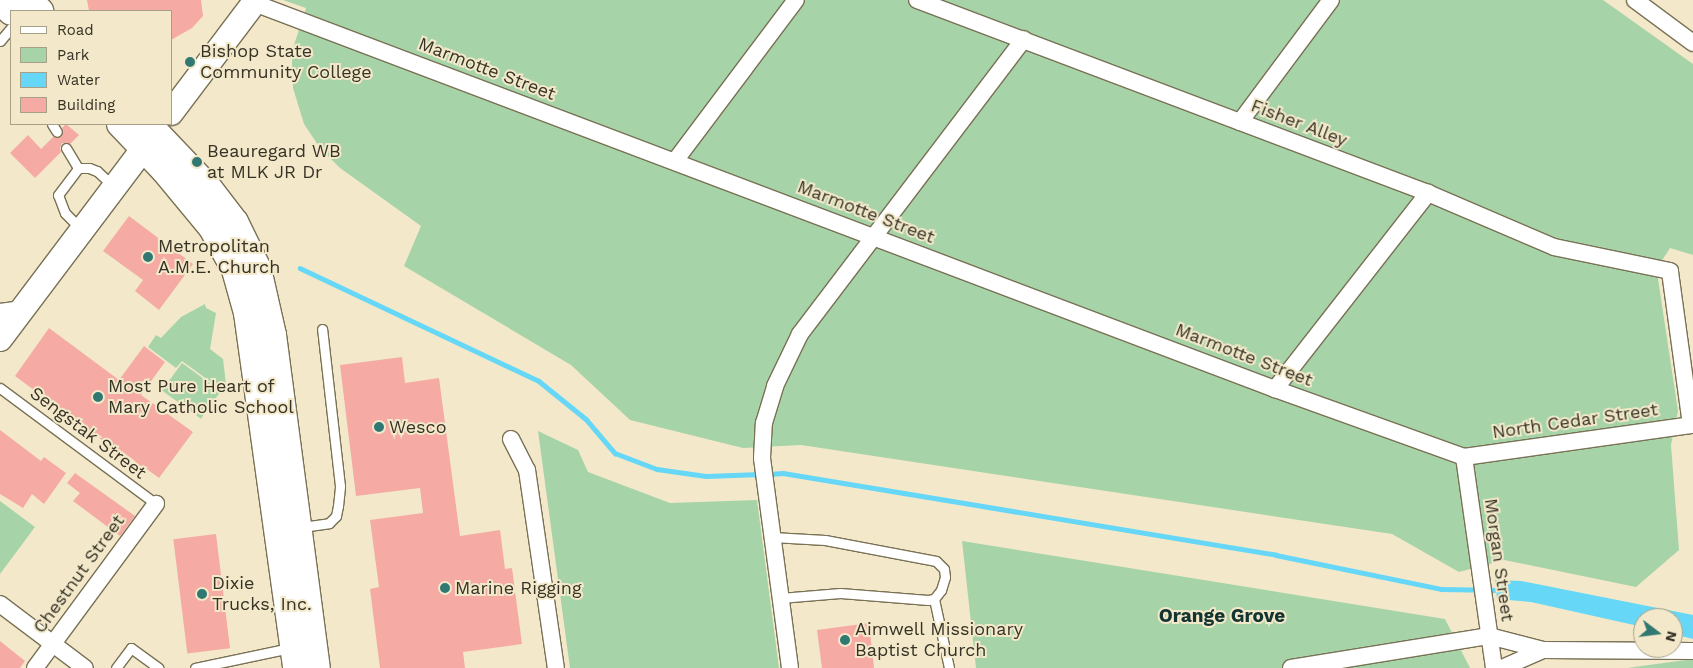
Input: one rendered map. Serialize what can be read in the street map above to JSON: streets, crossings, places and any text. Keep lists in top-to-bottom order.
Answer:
{
  "streets": {
    "street": [
      "Marmotte Street",
      "Fisher Alley",
      "North Cedar Street",
      "Morgan Street",
      "Chestnut Street"
    ],
    "lane": ["Sengstak Street"]
  },
  "crossings": [
    ["Marmotte Street", "North Cedar Street"],
    ["Marmotte Street", "Morgan Street"],
    ["Fisher Alley", "North Cedar Street"],
    ["North Cedar Street", "Morgan Street"],
    ["Sengstak Street", "Chestnut Street"]
  ],
  "districts": ["Orange Grove"],
  "places": [
    "Bishop State Community College",
    "Beauregard WB at MLK JR Dr",
    "Metropolitan A.M.E. Church",
    "Most Pure Heart of Mary Catholic School",
    "Wesco",
    "Marine Rigging",
    "Dixie Trucks, Inc.",
    "Aimwell Missionary Baptist Church"
  ],
  "legend": [
    "Road",
    "Park",
    "Water",
    "Building"
  ],
  "north": "right"
}
